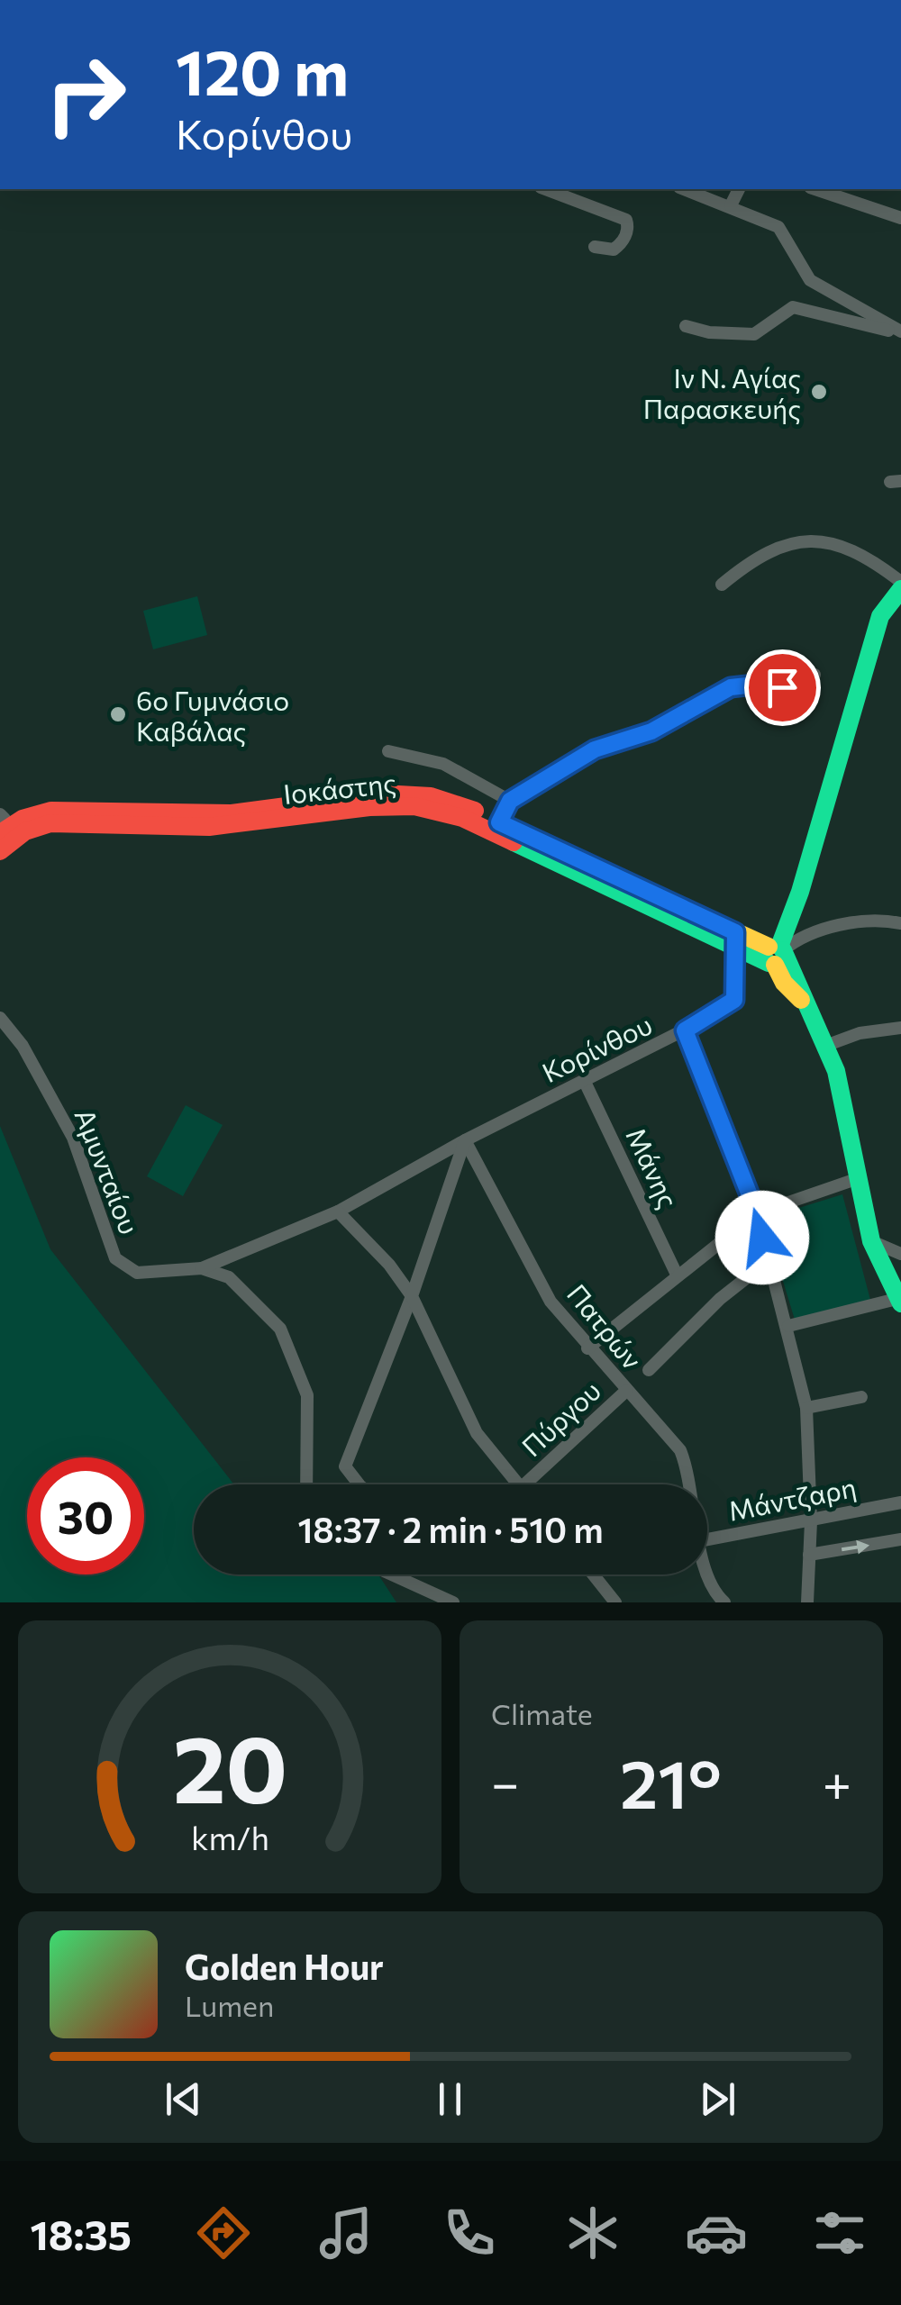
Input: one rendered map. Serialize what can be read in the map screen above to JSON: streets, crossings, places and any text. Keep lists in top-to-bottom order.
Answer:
{
  "streets": {
    "street": [
      "Ιοκάστης",
      "Κορίνθου",
      "Μάνης",
      "Αμυνταίου",
      "Πατρών",
      "Πύργου",
      "Μάντζαρη"
    ]
  },
  "crossings": [
    ["Ιοκάστης", "Κορίνθου"],
    ["Κορίνθου", "Μάνης"],
    ["Κορίνθου", "Αμυνταίου"],
    ["Κορίνθου", "Πατρών"],
    ["Πατρών", "Πύργου"]
  ],
  "places": ["Ιν Ν. Αγίας Παρασκευής", "6ο Γυμνάσιο Καβάλας"],
  "page": {
    "turn": ["120 m", "Κορίνθου"],
    "limit": "30",
    "trip": "18:37 · 2 min · 510 m",
    "tile": "Climate",
    "heat": ["−", "21°", "+"],
    "song": ["Golden Hour", "Lumen"],
    "tabs": "18:35",
    "gauge": ["20", "km/h"]
  }
}
